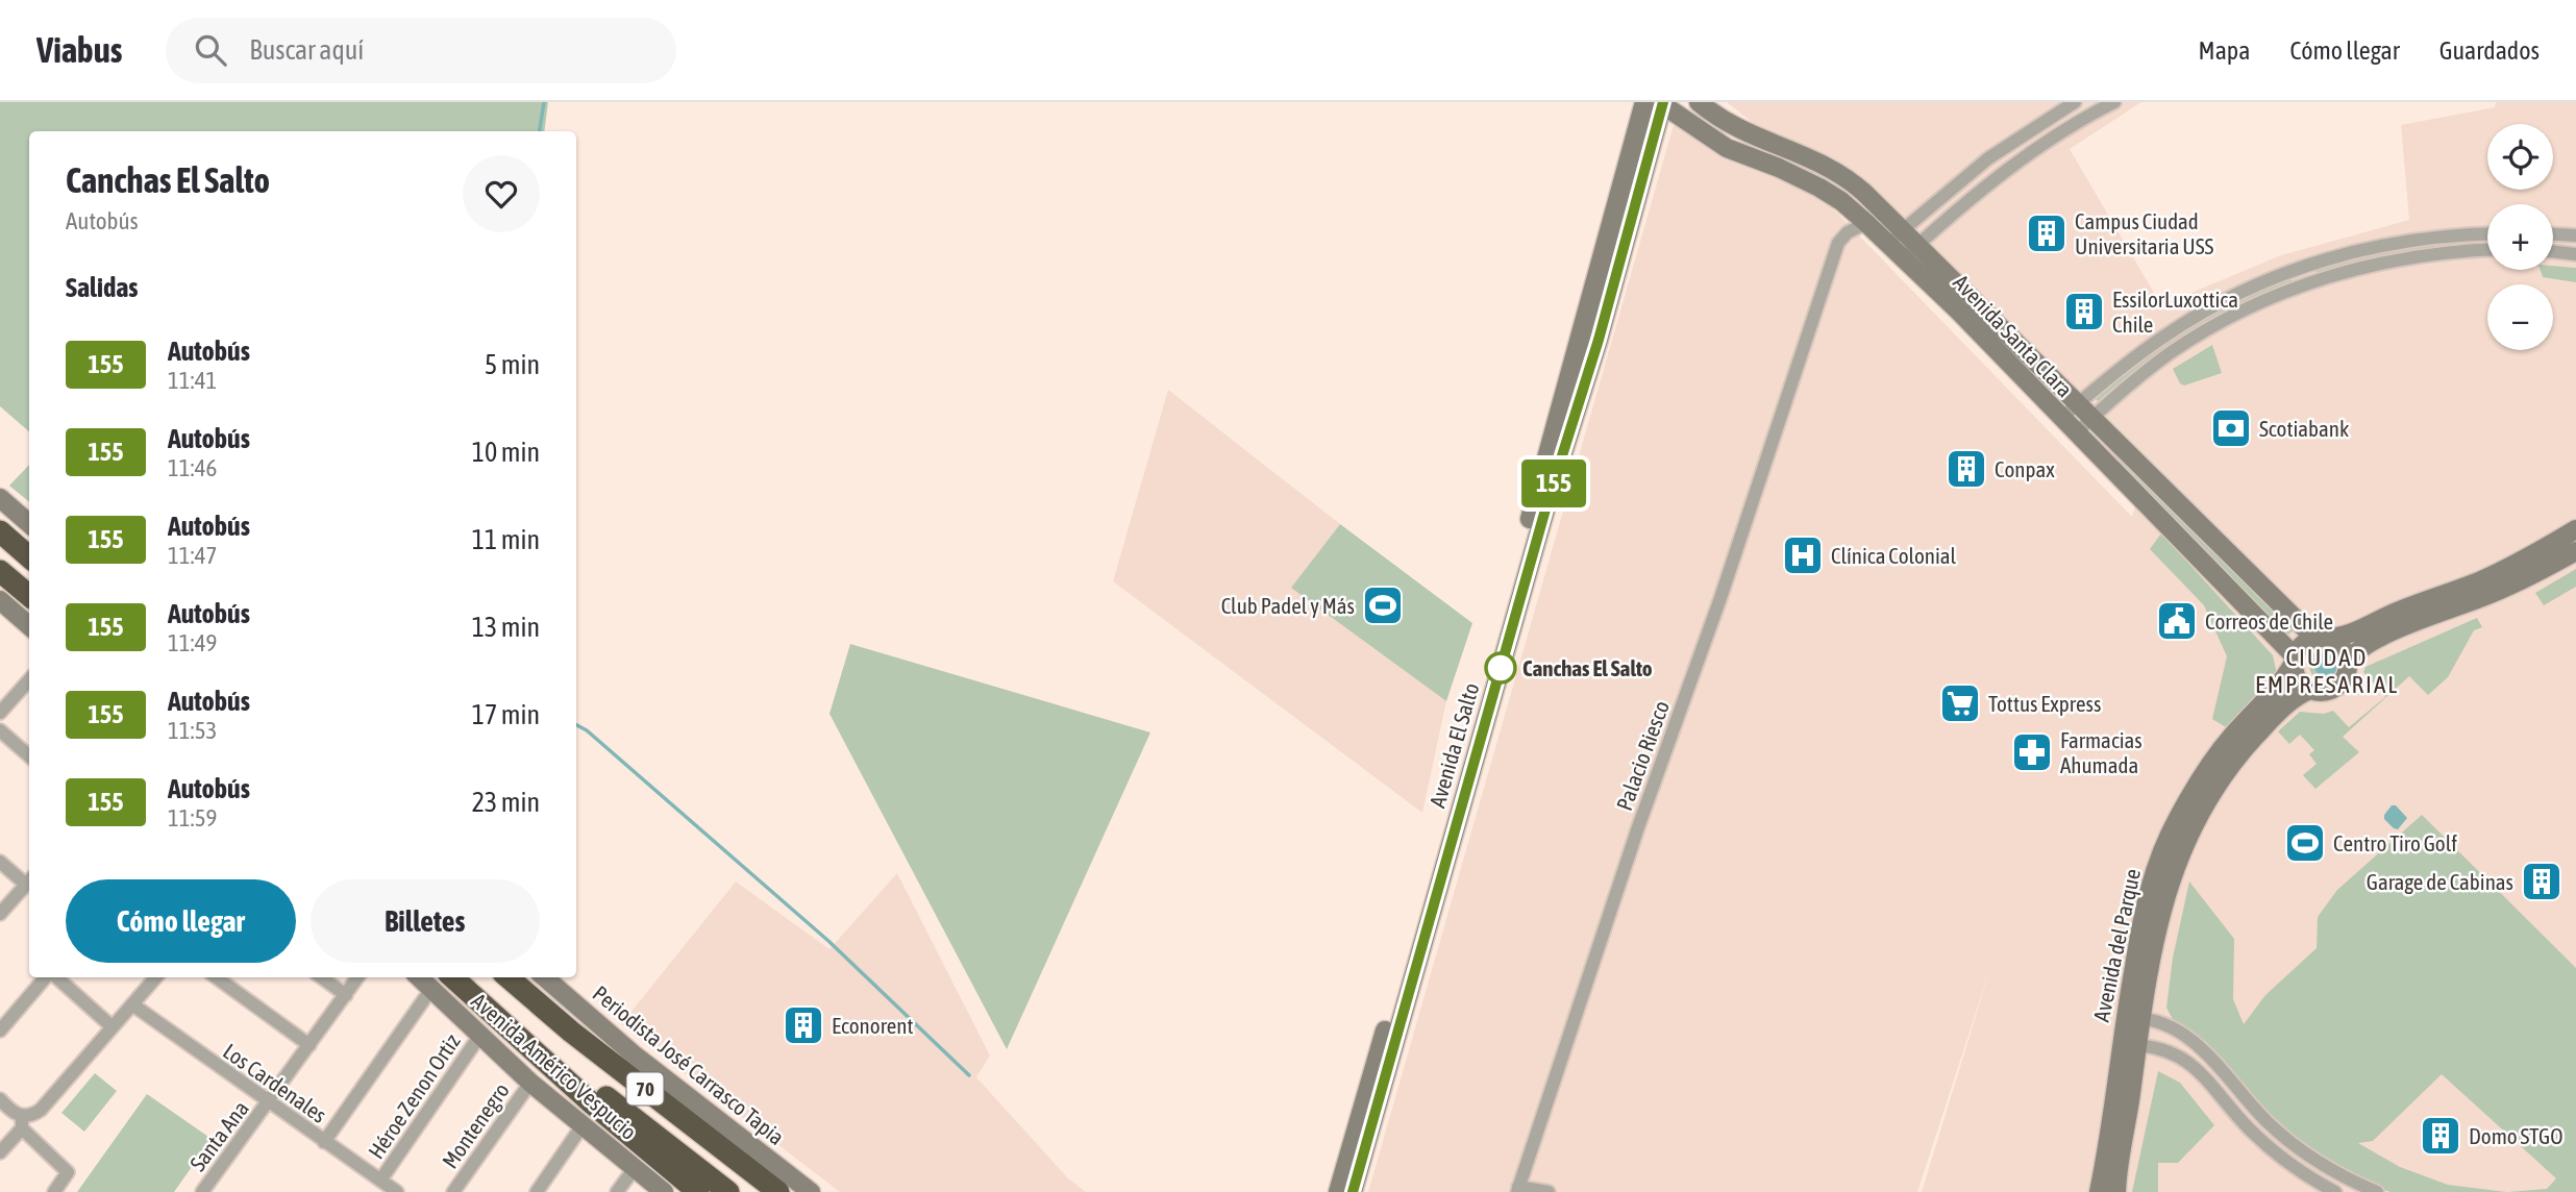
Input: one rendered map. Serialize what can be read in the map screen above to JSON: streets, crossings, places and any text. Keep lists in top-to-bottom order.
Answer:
{
  "streets": {
    "highway": ["70"],
    "street": [
      "Avenida Santa Clara",
      "Avenida El Salto",
      "Palacio Riesco",
      "Avenida del Parque",
      "Periodista José Carrasco Tapia",
      "Avenida Américo Vespucio",
      "Los Cardenales",
      "Héroe Zenon Ortiz",
      "Montenegro",
      "Santa Ana"
    ]
  },
  "crossings": [
    ["Avenida Santa Clara", "Avenida El Salto"],
    ["Avenida Santa Clara", "Palacio Riesco"],
    ["Avenida Santa Clara", "Avenida del Parque"],
    ["Avenida Américo Vespucio", "70"],
    ["Avenida Américo Vespucio", "Héroe Zenon Ortiz"],
    ["Avenida Américo Vespucio", "Montenegro"],
    ["Los Cardenales", "Héroe Zenon Ortiz"],
    ["Los Cardenales", "Santa Ana"]
  ],
  "districts": ["CIUDAD EMPRESARIAL"],
  "places": {
    "building": [
      "Campus Ciudad Universitaria USS",
      "EssilorLuxottica Chile",
      "Conpax",
      "Garage de Cabinas",
      "Econorent",
      "Domo STGO"
    ],
    "bank": ["Scotiabank"],
    "hospital": ["Clínica Colonial"],
    "sports": ["Club Padel y Más", "Centro Tiro Golf"],
    "public building": ["Correos de Chile"],
    "other": ["Canchas El Salto"],
    "supermarket": ["Tottus Express"],
    "pharmacy": ["Farmacias Ahumada"]
  },
  "lines": ["bus line 155"],
  "page": {
    "header": "Viabus",
    "search": "Buscar aquí",
    "nav": ["Mapa", "Cómo llegar", "Guardados"],
    "on_map": "155",
    "map_buttons": ["+", "−"],
    "heading": [
      ["Canchas El Salto", "Autobús"],
      "Salidas"
    ],
    "list": [
      {
        "mark": "155",
        "name": "Autobús",
        "note": "11:41",
        "value": "5 min"
      },
      {
        "mark": "155",
        "name": "Autobús",
        "note": "11:46",
        "value": "10 min"
      },
      {
        "mark": "155",
        "name": "Autobús",
        "note": "11:47",
        "value": "11 min"
      },
      {
        "mark": "155",
        "name": "Autobús",
        "note": "11:49",
        "value": "13 min"
      },
      {
        "mark": "155",
        "name": "Autobús",
        "note": "11:53",
        "value": "17 min"
      },
      {
        "mark": "155",
        "name": "Autobús",
        "note": "11:59",
        "value": "23 min"
      }
    ],
    "buttons": ["Cómo llegar", "Billetes"]
  }
}
